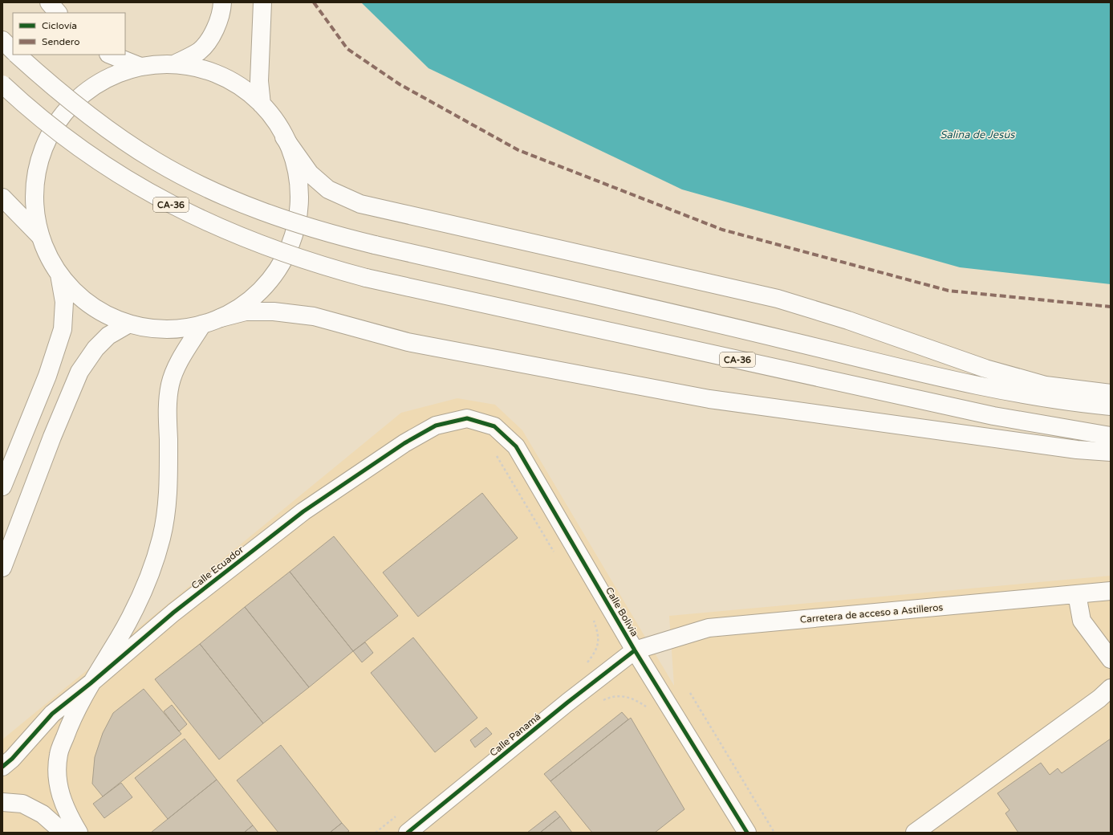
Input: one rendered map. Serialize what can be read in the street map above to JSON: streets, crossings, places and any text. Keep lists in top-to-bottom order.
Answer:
{
  "streets": {
    "main road": [
      "CA-36",
      "Calle Ecuador",
      "Calle Bolivia",
      "Carretera de acceso a Astilleros",
      "Calle Panamá"
    ]
  },
  "crossings": [
    ["Calle Ecuador", "Calle Bolivia"],
    ["Calle Bolivia", "Carretera de acceso a Astilleros"],
    ["Calle Bolivia", "Calle Panamá"],
    ["Carretera de acceso a Astilleros", "Calle Panamá"]
  ],
  "water": ["Salina de Jesús"],
  "legend": ["Ciclovía", "Sendero"]
}
